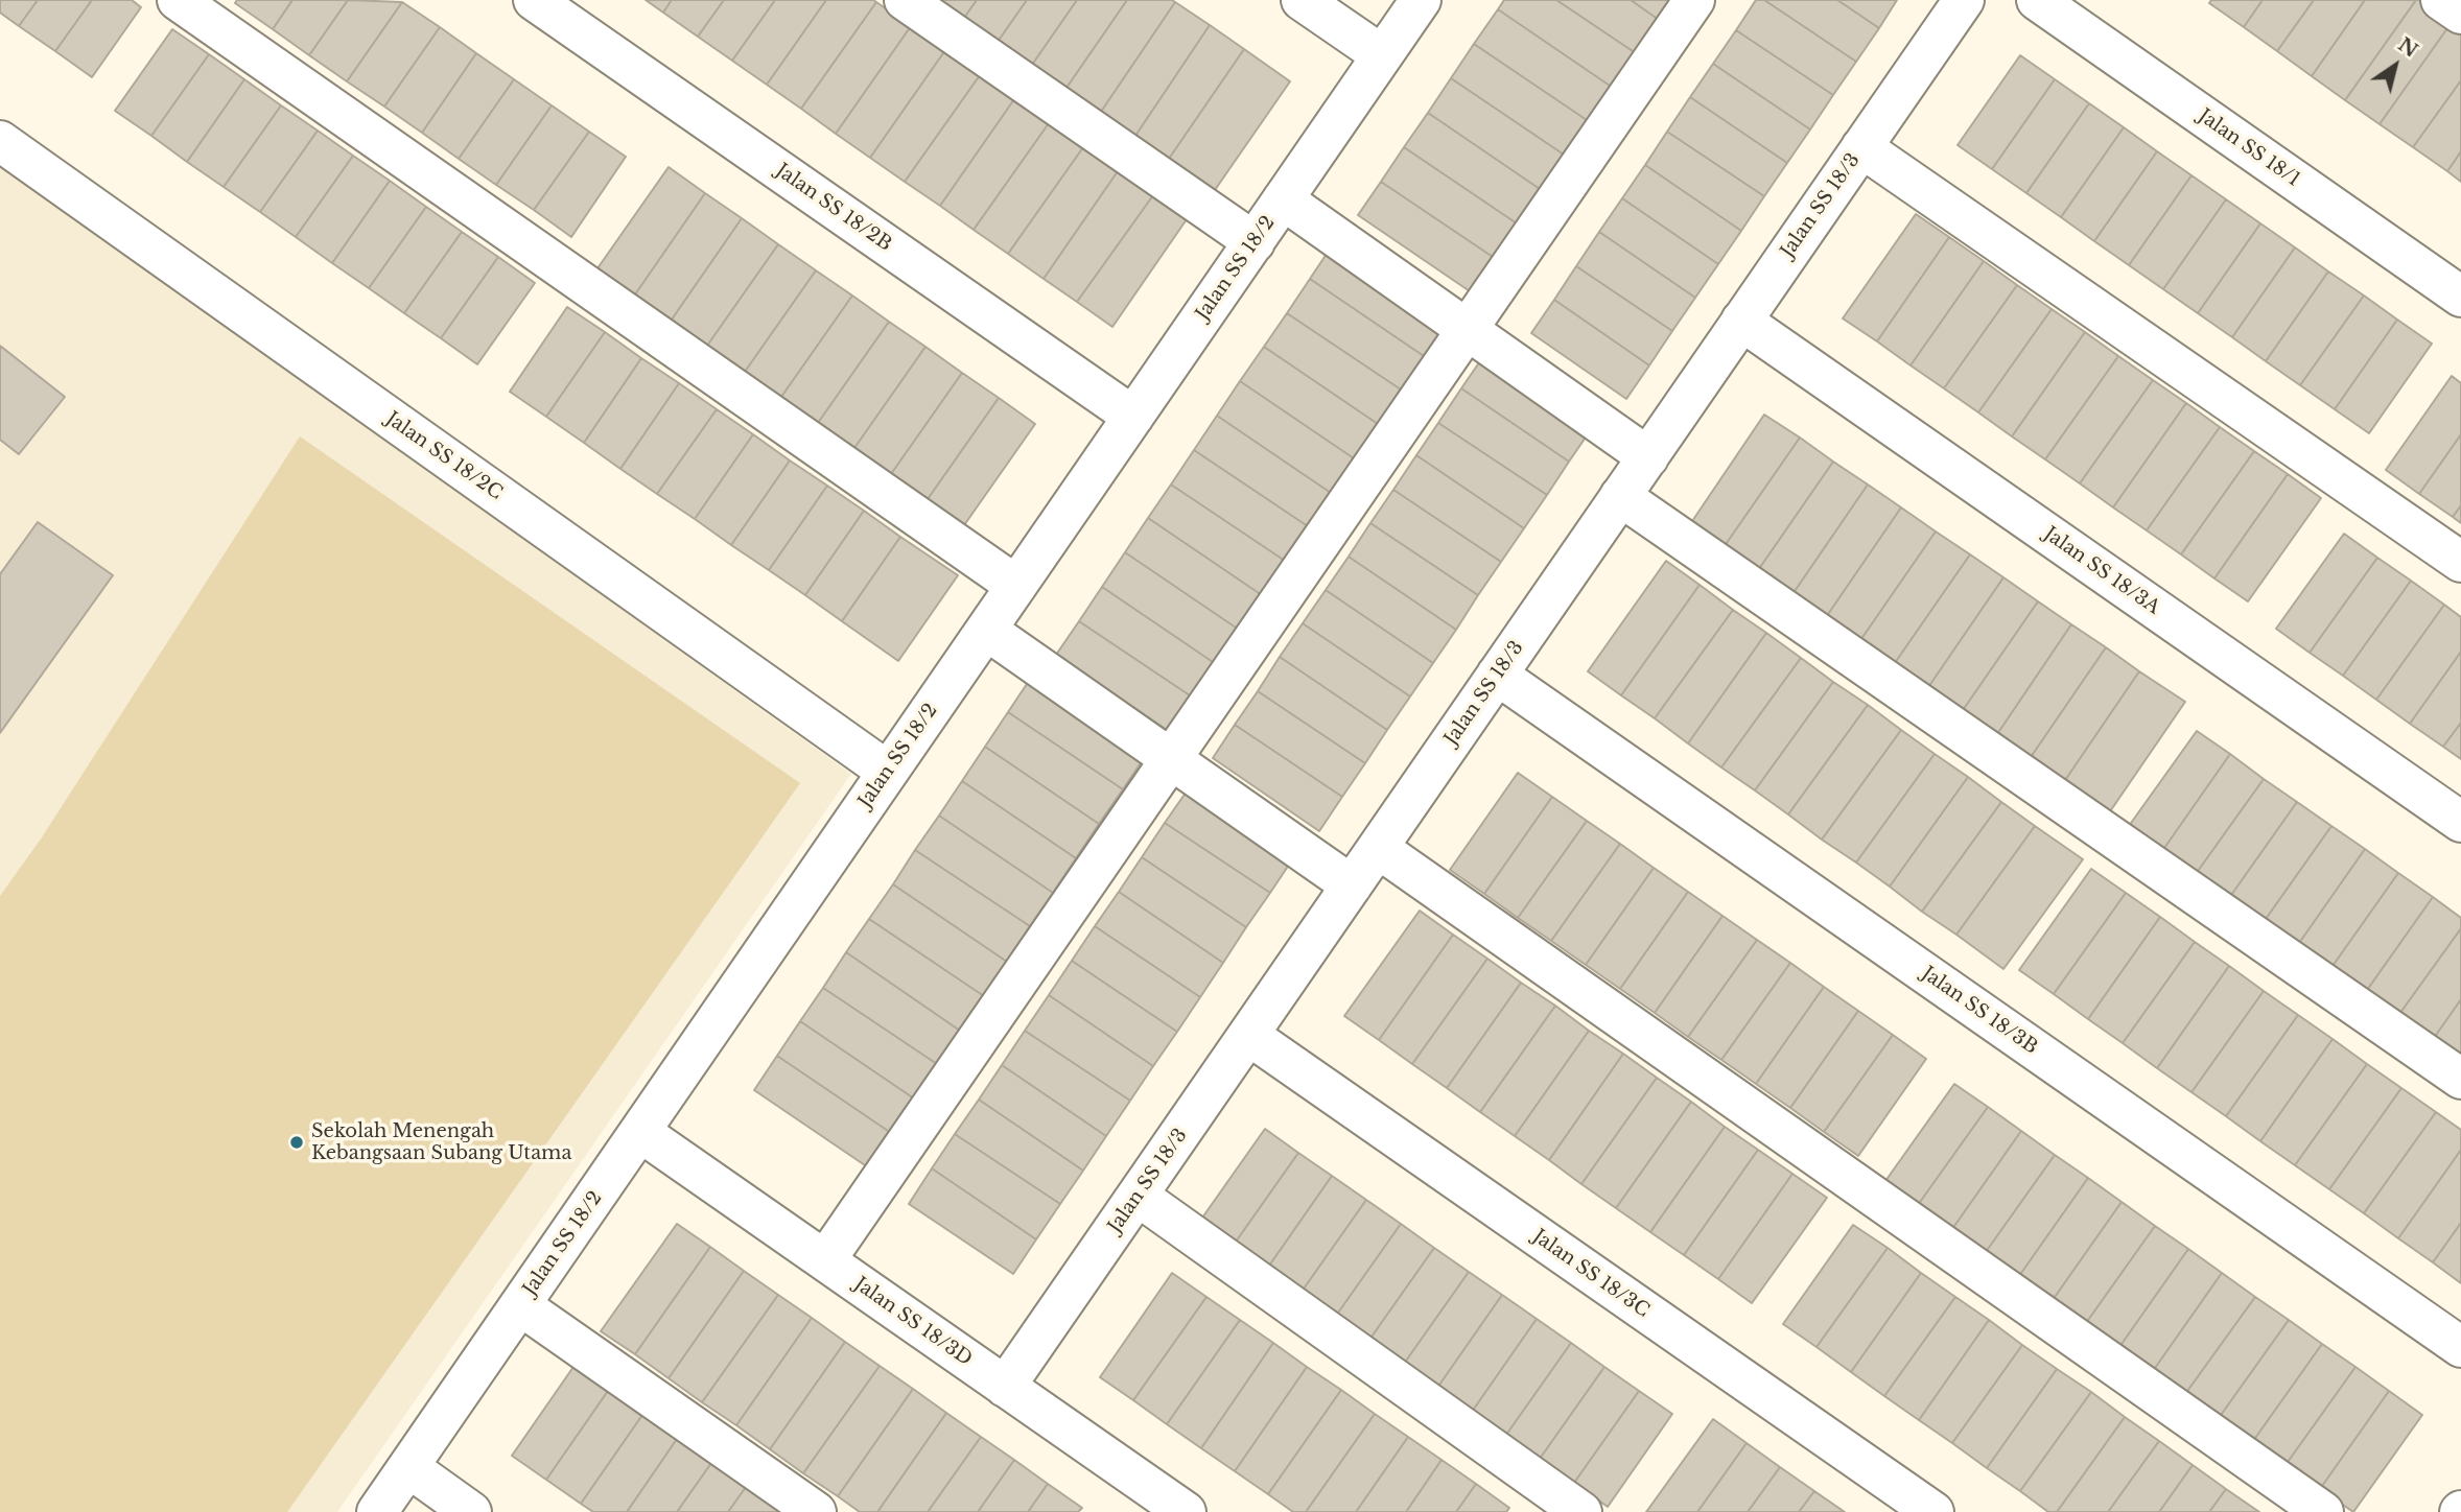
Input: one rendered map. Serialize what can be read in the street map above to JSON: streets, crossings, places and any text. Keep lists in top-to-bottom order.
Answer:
{
  "streets": {
    "street": [
      "Jalan SS 18/1",
      "Jalan SS 18/3",
      "Jalan SS 18/2B",
      "Jalan SS 18/2",
      "Jalan SS 18/2C",
      "Jalan SS 18/3A",
      "Jalan SS 18/3B",
      "Jalan SS 18/3C",
      "Jalan SS 18/3D"
    ]
  },
  "crossings": [
    ["Jalan SS 18/3", "Jalan SS 18/3A"],
    ["Jalan SS 18/3", "Jalan SS 18/3B"],
    ["Jalan SS 18/3", "Jalan SS 18/3C"],
    ["Jalan SS 18/3", "Jalan SS 18/3D"],
    ["Jalan SS 18/2B", "Jalan SS 18/2"],
    ["Jalan SS 18/2", "Jalan SS 18/2C"],
    ["Jalan SS 18/2", "Jalan SS 18/3D"]
  ],
  "places": ["Sekolah Menengah Kebangsaan Subang Utama"],
  "north": "top right"
}
